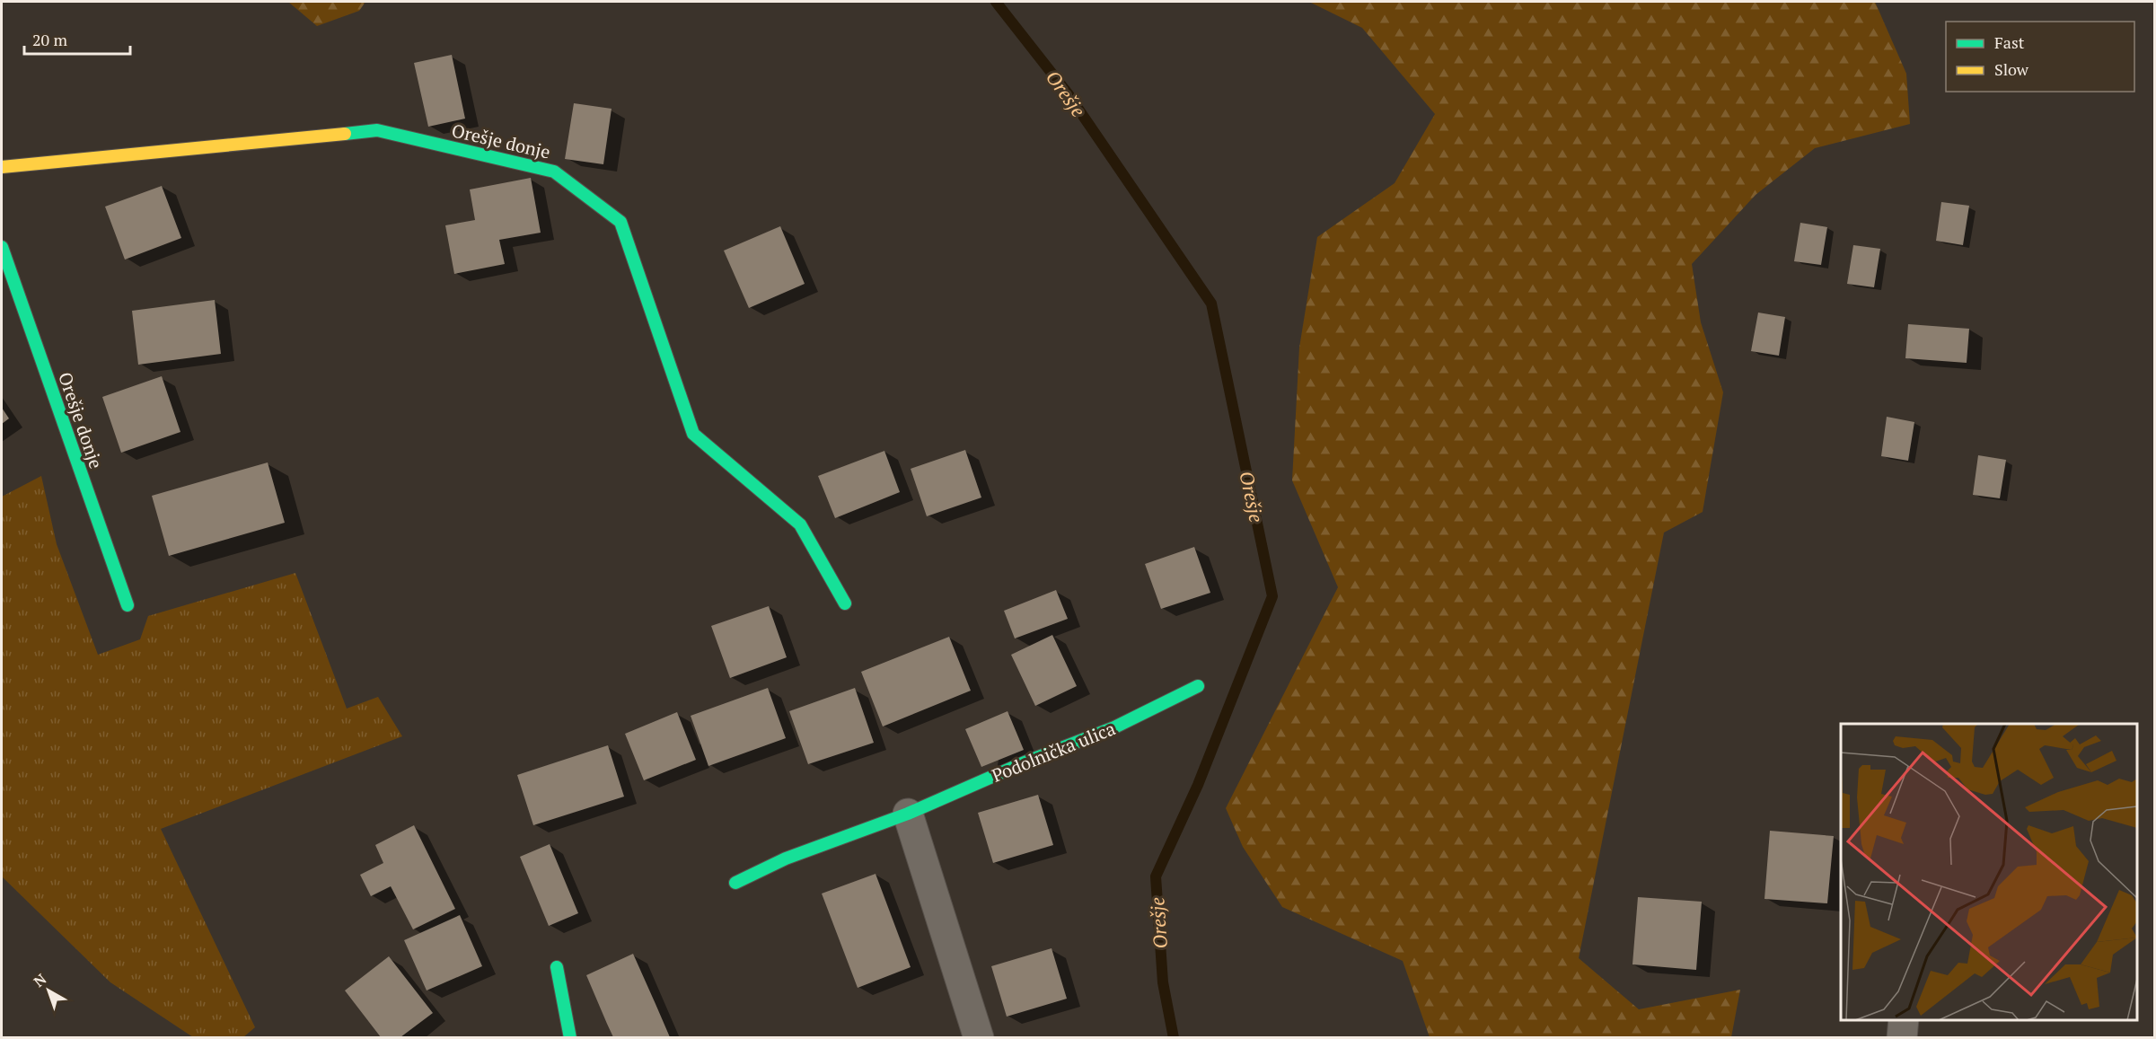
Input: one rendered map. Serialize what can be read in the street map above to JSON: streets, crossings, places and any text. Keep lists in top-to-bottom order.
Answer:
{
  "streets": {
    "street": ["Orešje donje", "Podolnička ulica"]
  },
  "water": ["Orešje"],
  "legend": ["Fast", "Slow"],
  "scale_bar": "20 m",
  "north": "top left"
}
